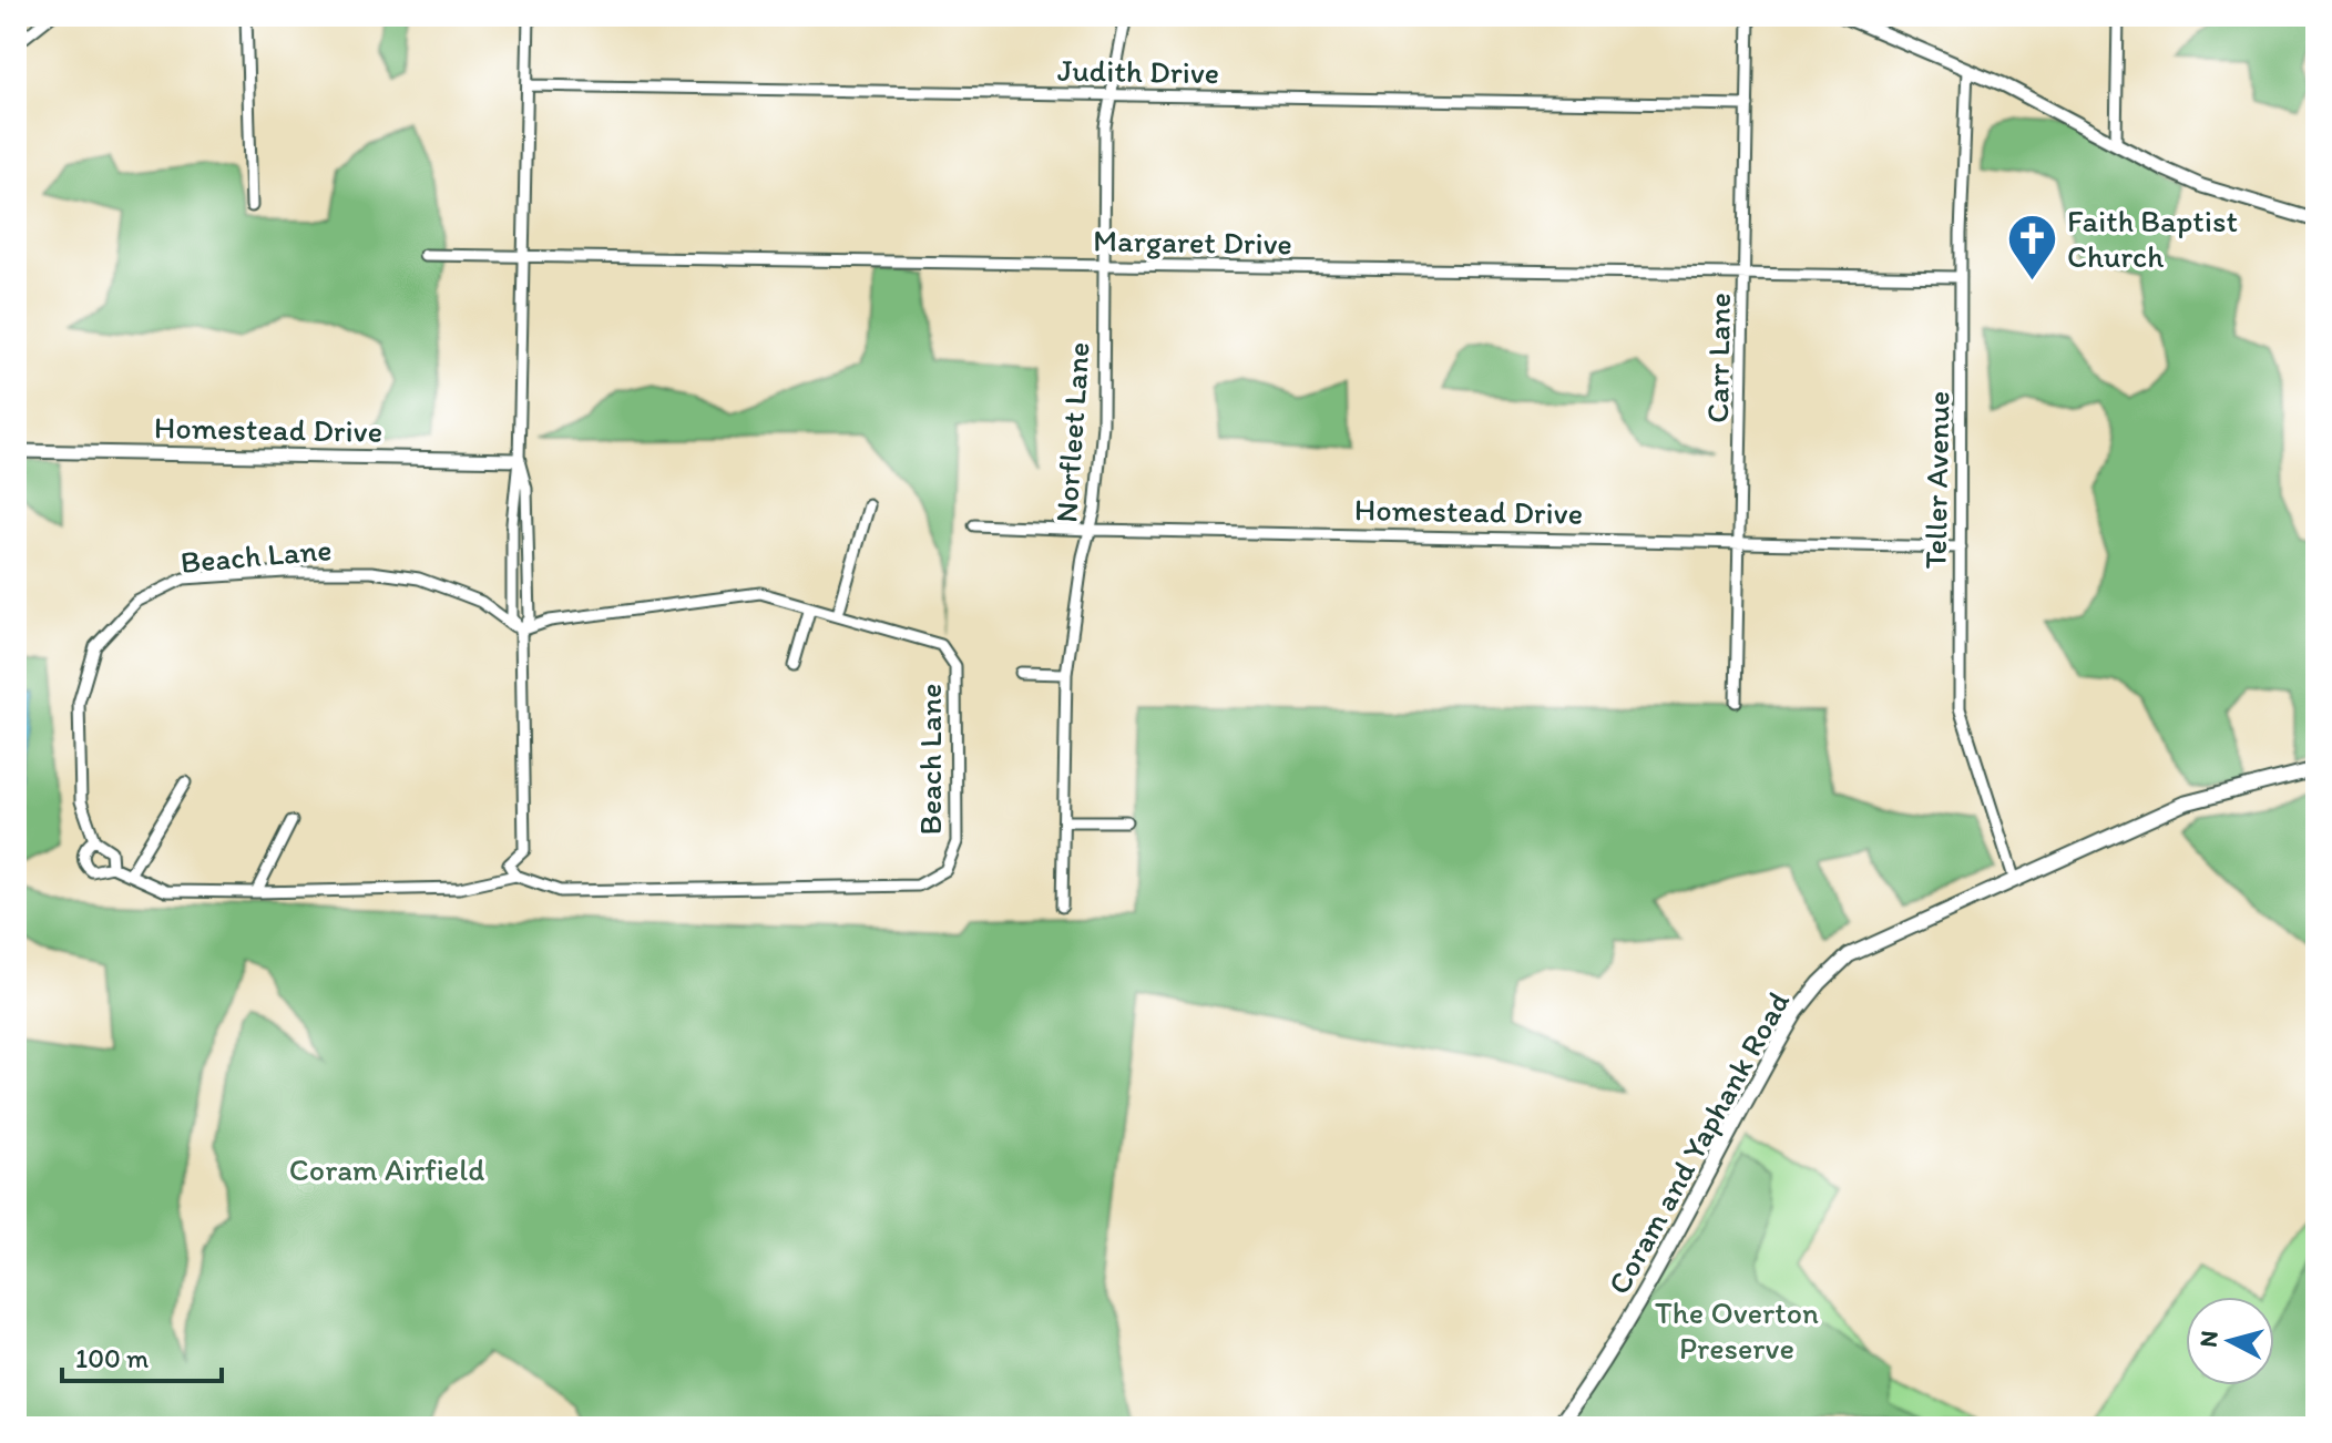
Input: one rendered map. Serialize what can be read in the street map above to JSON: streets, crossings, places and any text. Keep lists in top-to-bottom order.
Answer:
{
  "streets": {
    "main road": ["Coram and Yaphank Road"],
    "street": [
      "Judith Drive",
      "Margaret Drive",
      "Carr Lane",
      "Homestead Drive",
      "Norfleet Lane",
      "Teller Avenue",
      "Beach Lane"
    ]
  },
  "crossings": [
    ["Judith Drive", "Carr Lane"],
    ["Judith Drive", "Norfleet Lane"],
    ["Margaret Drive", "Carr Lane"],
    ["Margaret Drive", "Norfleet Lane"],
    ["Margaret Drive", "Teller Avenue"],
    ["Carr Lane", "Homestead Drive"],
    ["Homestead Drive", "Norfleet Lane"],
    ["Homestead Drive", "Teller Avenue"],
    ["Teller Avenue", "Coram and Yaphank Road"]
  ],
  "parks": ["Coram Airfield", "The Overton Preserve"],
  "places": {
    "church": ["Faith Baptist Church"]
  },
  "scale_bar": "100 m",
  "north": "left"
}
